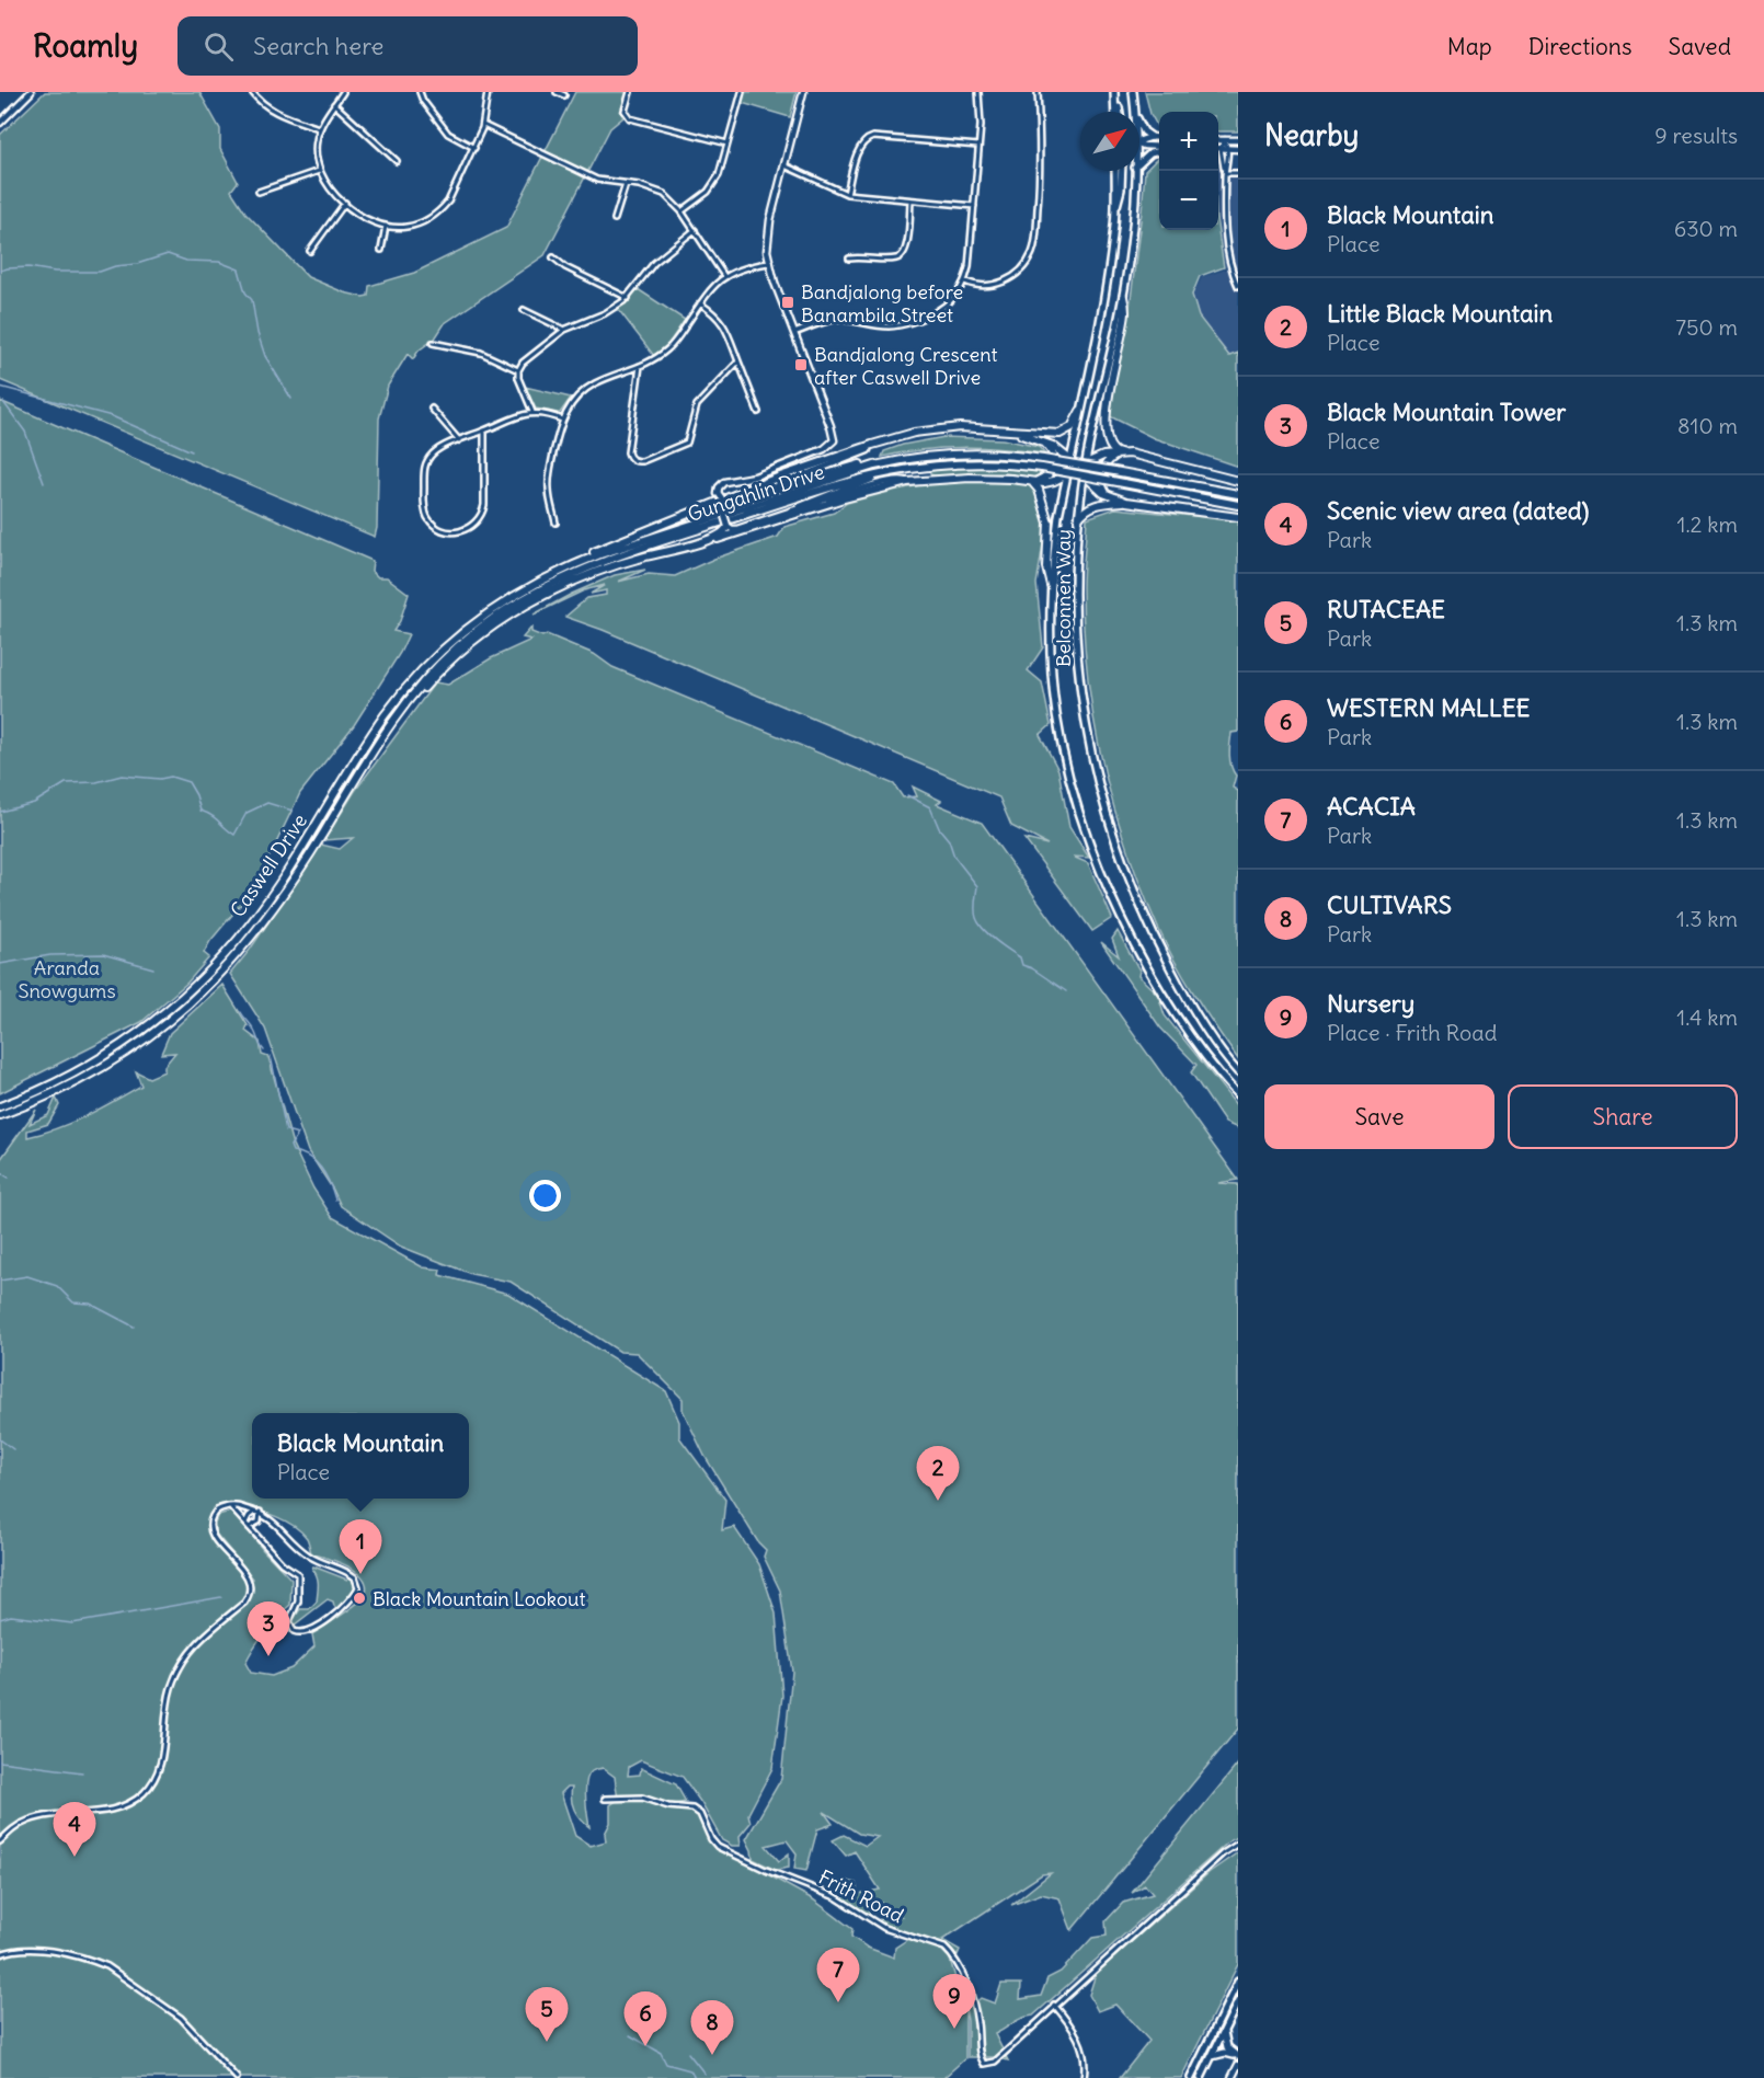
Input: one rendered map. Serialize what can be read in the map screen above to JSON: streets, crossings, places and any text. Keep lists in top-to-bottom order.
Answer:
{
  "streets": {
    "highway": ["Gungahlin Drive", "Caswell Drive"],
    "main road": ["Belconnen Way"],
    "street": ["Frith Road"]
  },
  "crossings": [
    ["Gungahlin Drive", "Caswell Drive"]
  ],
  "parks": ["Aranda Snowgums"],
  "places": {
    "transit": ["Bandjalong before Banambila Street", "Bandjalong Crescent after Caswell Drive"],
    "other": ["Black Mountain Lookout"]
  },
  "north": "top right",
  "page": {
    "header": "Roamly",
    "search": "Search here",
    "nav": ["Map", "Directions", "Saved"],
    "heading": ["Nearby", "9 results"],
    "map_buttons": ["+", "−"],
    "list": [
      {
        "mark": "1",
        "name": "Black Mountain",
        "note": "Place",
        "value": "630 m"
      },
      {
        "mark": "2",
        "name": "Little Black Mountain",
        "note": "Place",
        "value": "750 m"
      },
      {
        "mark": "3",
        "name": "Black Mountain Tower",
        "note": "Place",
        "value": "810 m"
      },
      {
        "mark": "4",
        "name": "Scenic view area (dated)",
        "note": "Park",
        "value": "1.2 km"
      },
      {
        "mark": "5",
        "name": "RUTACEAE",
        "note": "Park",
        "value": "1.3 km"
      },
      {
        "mark": "6",
        "name": "WESTERN MALLEE",
        "note": "Park",
        "value": "1.3 km"
      },
      {
        "mark": "7",
        "name": "ACACIA",
        "note": "Park",
        "value": "1.3 km"
      },
      {
        "mark": "8",
        "name": "CULTIVARS",
        "note": "Park",
        "value": "1.3 km"
      },
      {
        "mark": "9",
        "name": "Nursery",
        "note": "Place · Frith Road",
        "value": "1.4 km"
      }
    ],
    "buttons": ["Save", "Share"],
    "popup": ["Black Mountain", "Place"],
    "pins": [
      "2",
      "1",
      "3",
      "4",
      "7",
      "9",
      "5",
      "6",
      "8"
    ]
  }
}
